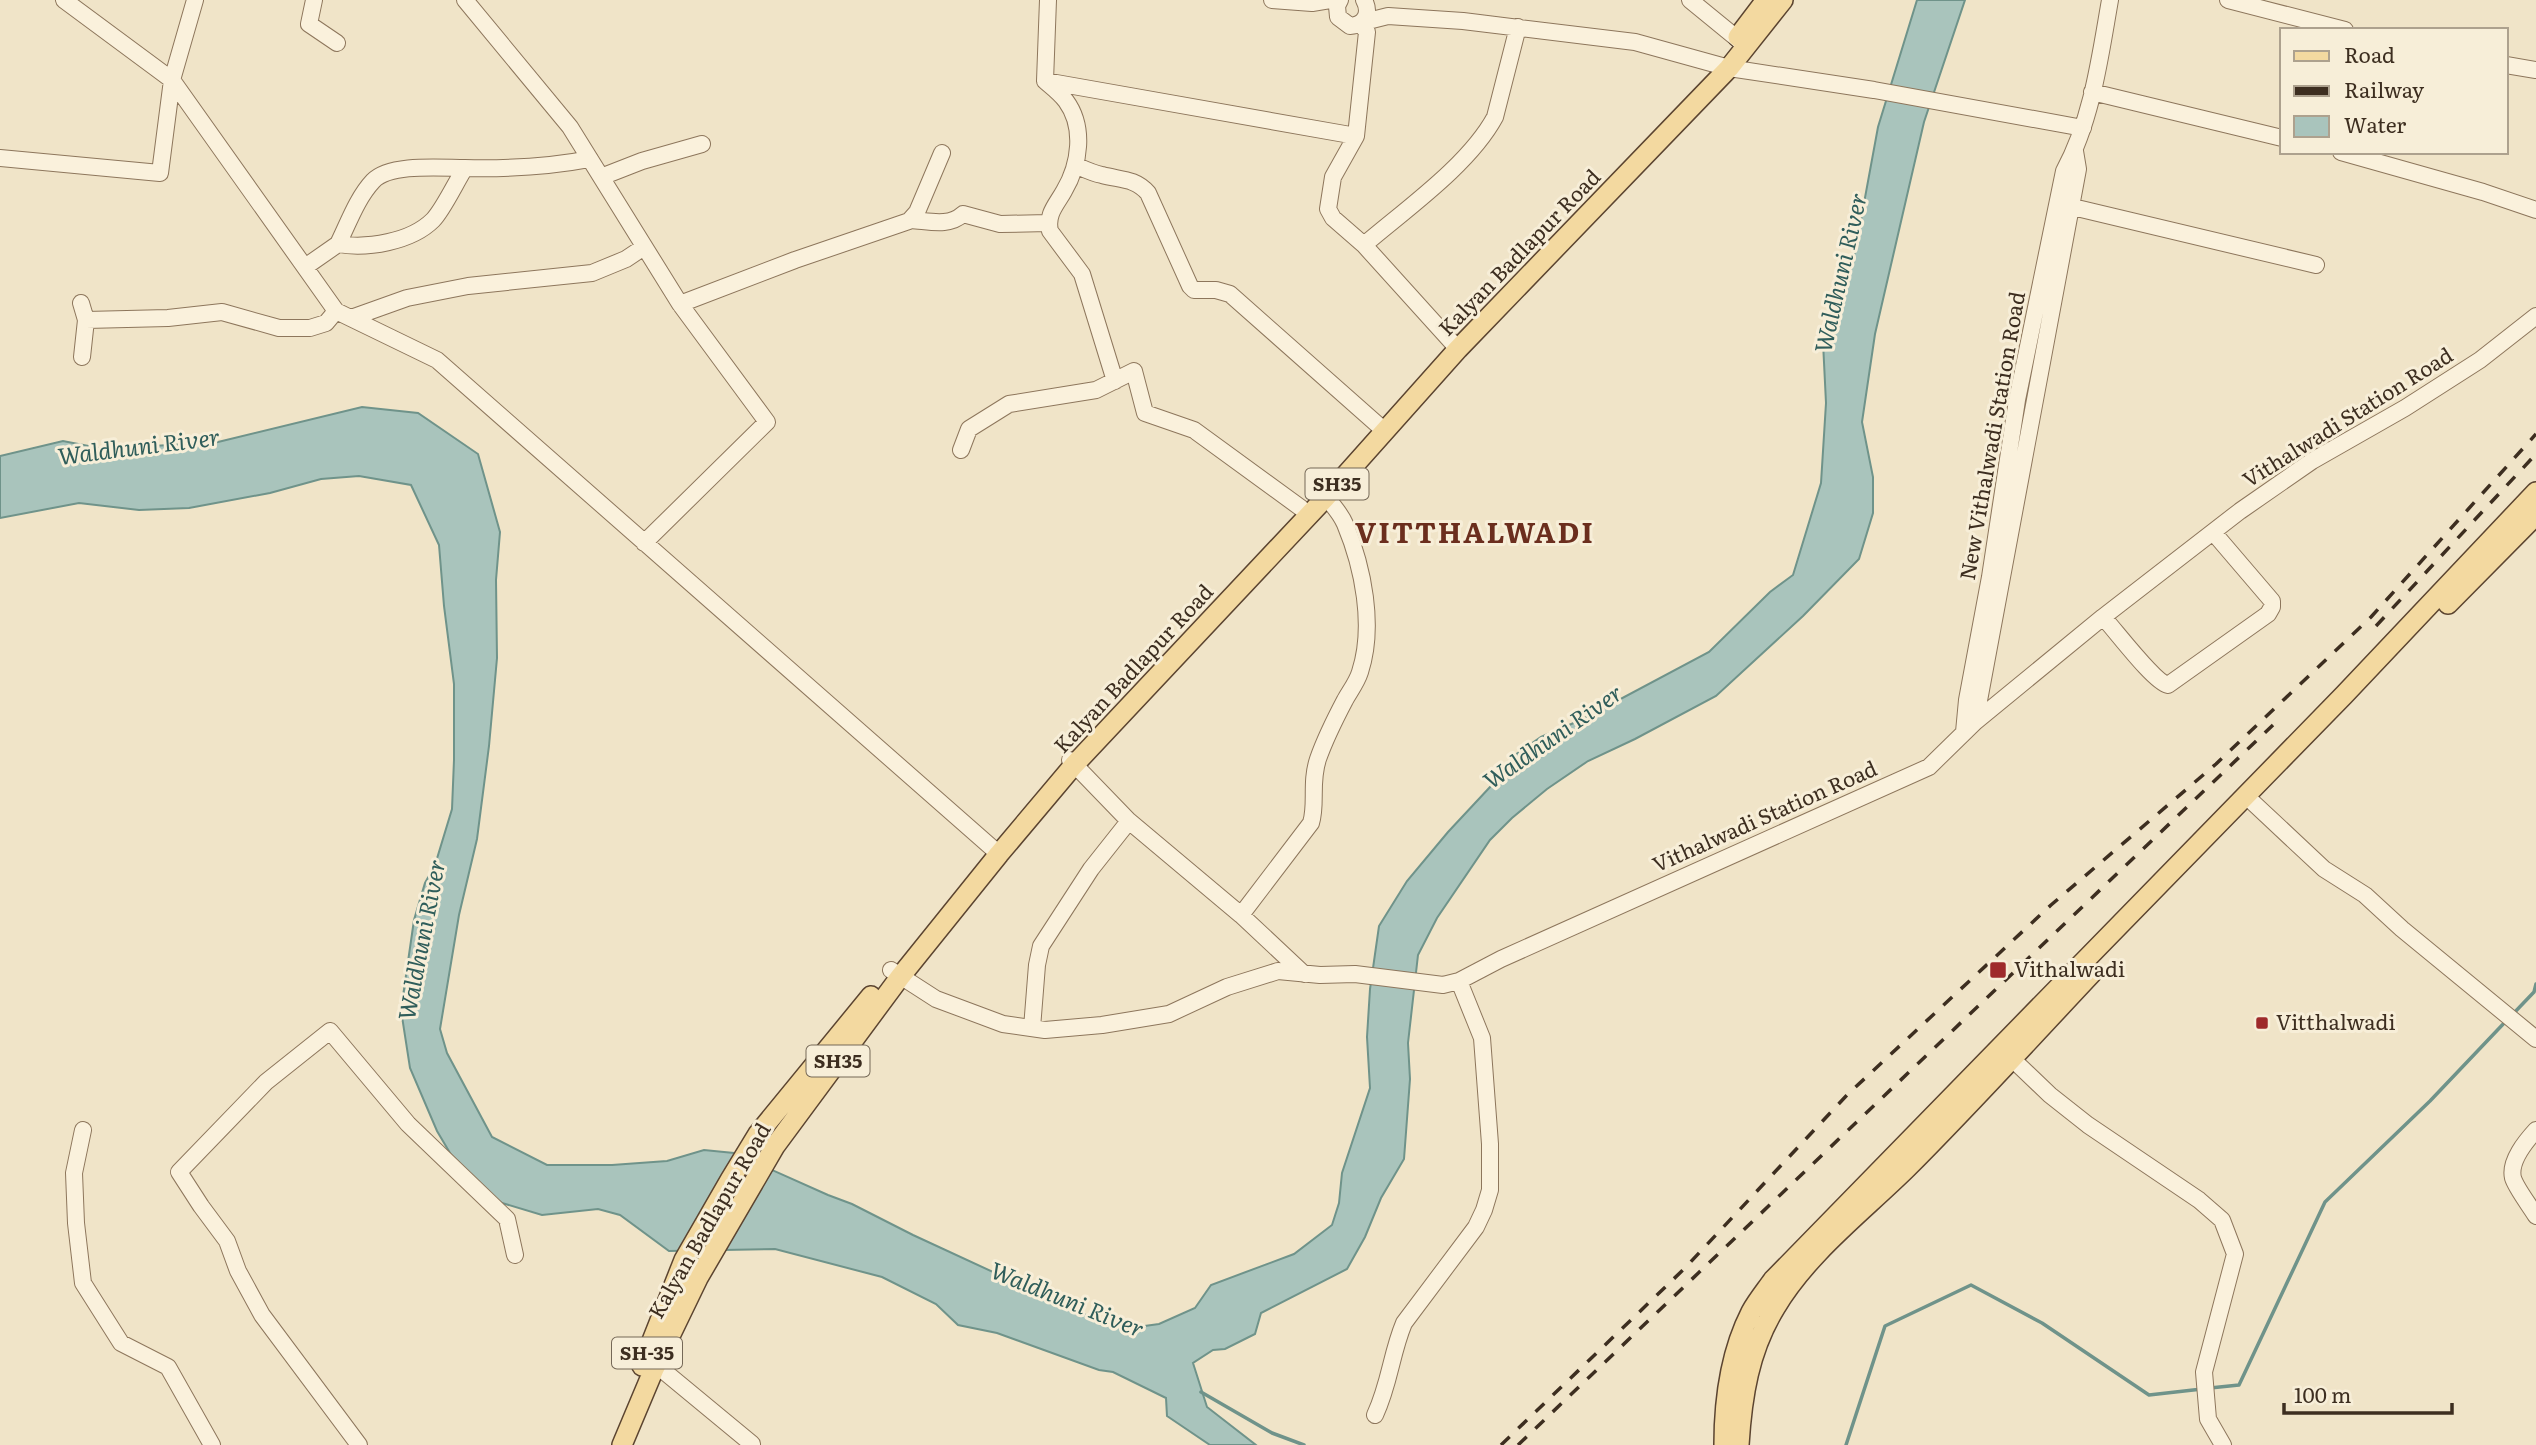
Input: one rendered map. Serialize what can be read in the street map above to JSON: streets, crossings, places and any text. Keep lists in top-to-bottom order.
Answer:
{
  "streets": {
    "main road": ["Kalyan Badlapur Road", "SH35", "SH-35"],
    "street": ["Vithalwadi Station Road", "New Vithalwadi Station Road"]
  },
  "crossings": [
    ["Kalyan Badlapur Road", "Vithalwadi Station Road"],
    ["Vithalwadi Station Road", "New Vithalwadi Station Road"]
  ],
  "districts": ["VITTHALWADI"],
  "water": ["Waldhuni River"],
  "places": {
    "transit": ["Vithalwadi", "Vitthalwadi"]
  },
  "legend": ["Road", "Railway", "Water"],
  "scale_bar": "100 m"
}
